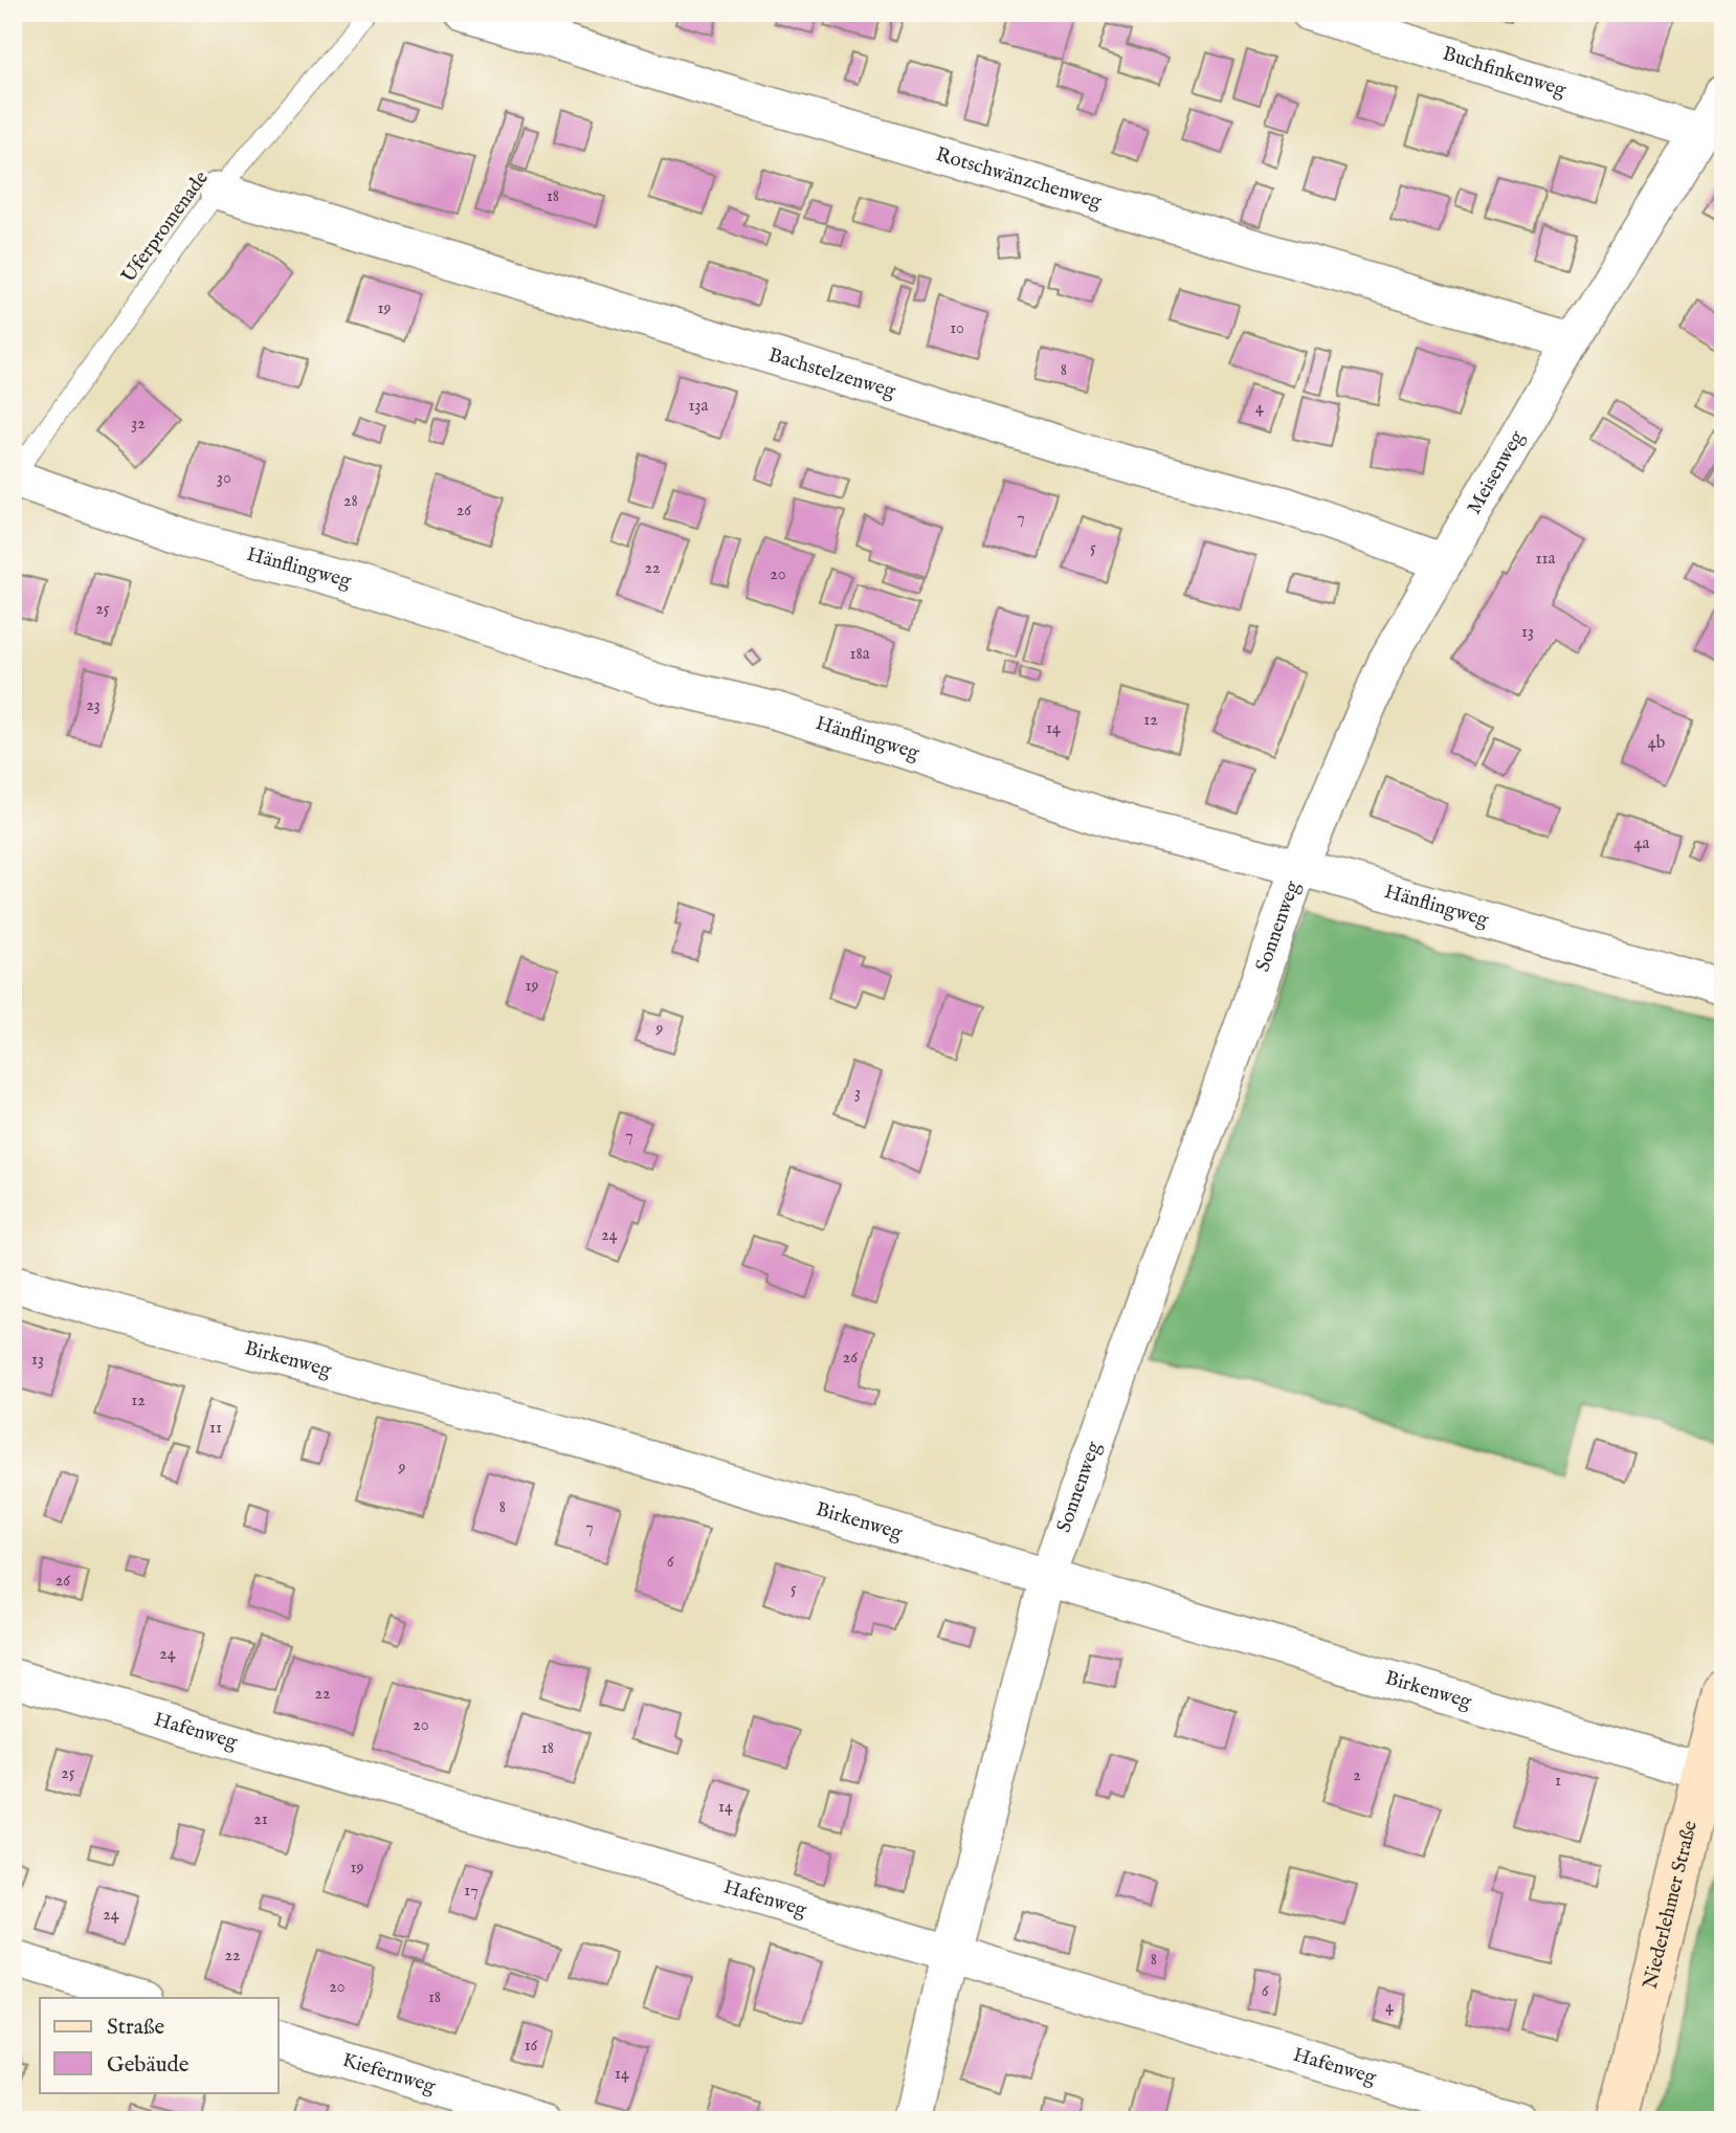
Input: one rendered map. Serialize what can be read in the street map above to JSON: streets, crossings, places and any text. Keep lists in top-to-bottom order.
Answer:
{
  "streets": {
    "main road": ["Niederlehmer Straße"],
    "street": [
      "Buchfinkenweg",
      "Rotschwänzchenweg",
      "Bachstelzenweg",
      "Meisenweg",
      "Hänflingweg",
      "Sonnenweg",
      "Birkenweg",
      "Hafenweg",
      "Kiefernweg"
    ],
    "lane": ["Uferpromenade"]
  },
  "crossings": [
    ["Buchfinkenweg", "Meisenweg"],
    ["Rotschwänzchenweg", "Meisenweg"],
    ["Uferpromenade", "Bachstelzenweg"],
    ["Uferpromenade", "Hänflingweg"],
    ["Bachstelzenweg", "Meisenweg"],
    ["Meisenweg", "Hänflingweg"],
    ["Meisenweg", "Sonnenweg"],
    ["Hänflingweg", "Sonnenweg"],
    ["Sonnenweg", "Birkenweg"],
    ["Sonnenweg", "Hafenweg"],
    ["Birkenweg", "Niederlehmer Straße"]
  ],
  "house_numbers": [
    "18",
    "19",
    "10",
    "8",
    "13a",
    "4",
    "32",
    "30",
    "28",
    "26",
    "7",
    "5",
    "11a",
    "22",
    "20",
    "25",
    "13",
    "18a",
    "23",
    "12",
    "14",
    "4b",
    "4a",
    "19",
    "9",
    "3",
    "7",
    "24",
    "26",
    "13",
    "12",
    "11",
    "9",
    "8",
    "7",
    "6",
    "26",
    "5",
    "24",
    "22",
    "20",
    "18",
    "25",
    "2",
    "1",
    "14",
    "21",
    "19",
    "17",
    "24",
    "22",
    "8",
    "20",
    "6",
    "18",
    "4",
    "16",
    "14"
  ],
  "legend": ["Straße", "Gebäude"]
}
